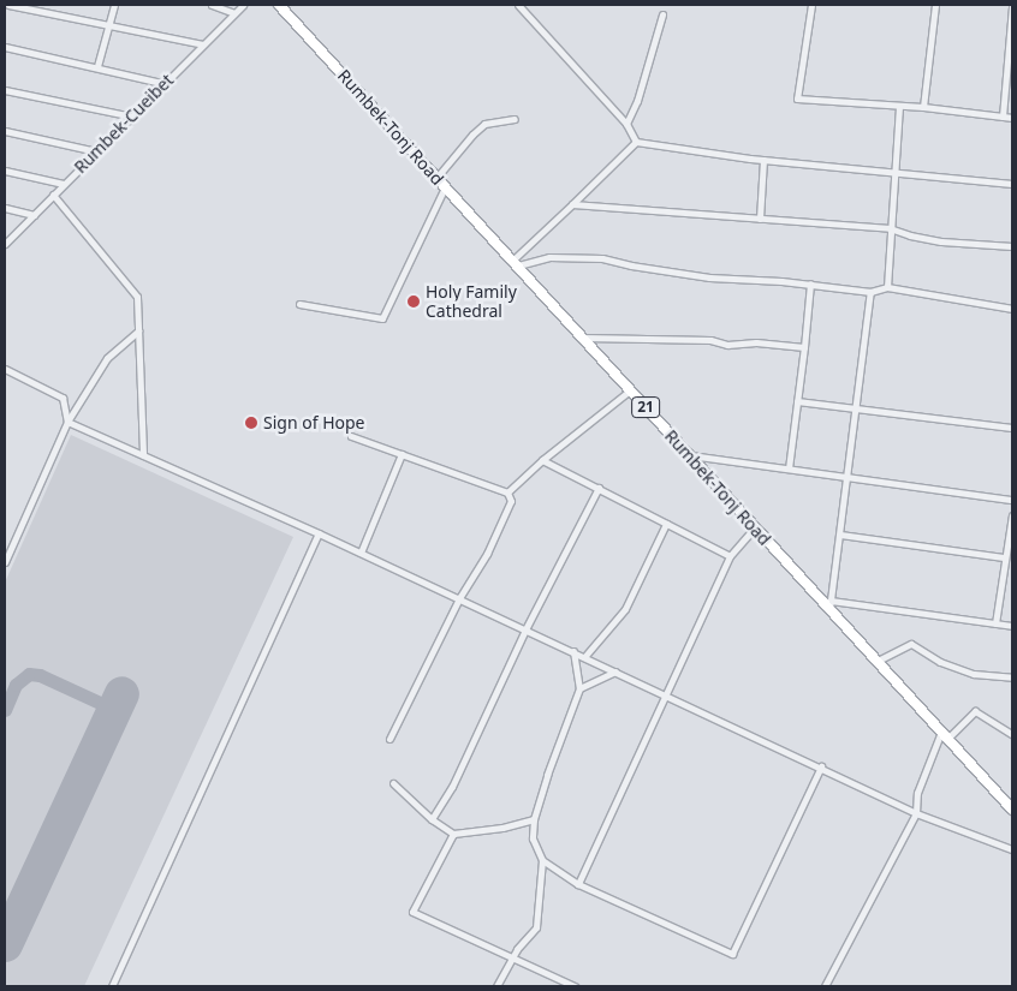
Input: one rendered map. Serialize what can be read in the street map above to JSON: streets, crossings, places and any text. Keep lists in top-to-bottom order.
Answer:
{
  "streets": {
    "main road": ["Rumbek-Tonj Road", "21"],
    "street": ["Rumbek-Cueibet"]
  },
  "places": ["Holy Family Cathedral", "Sign of Hope"]
}
